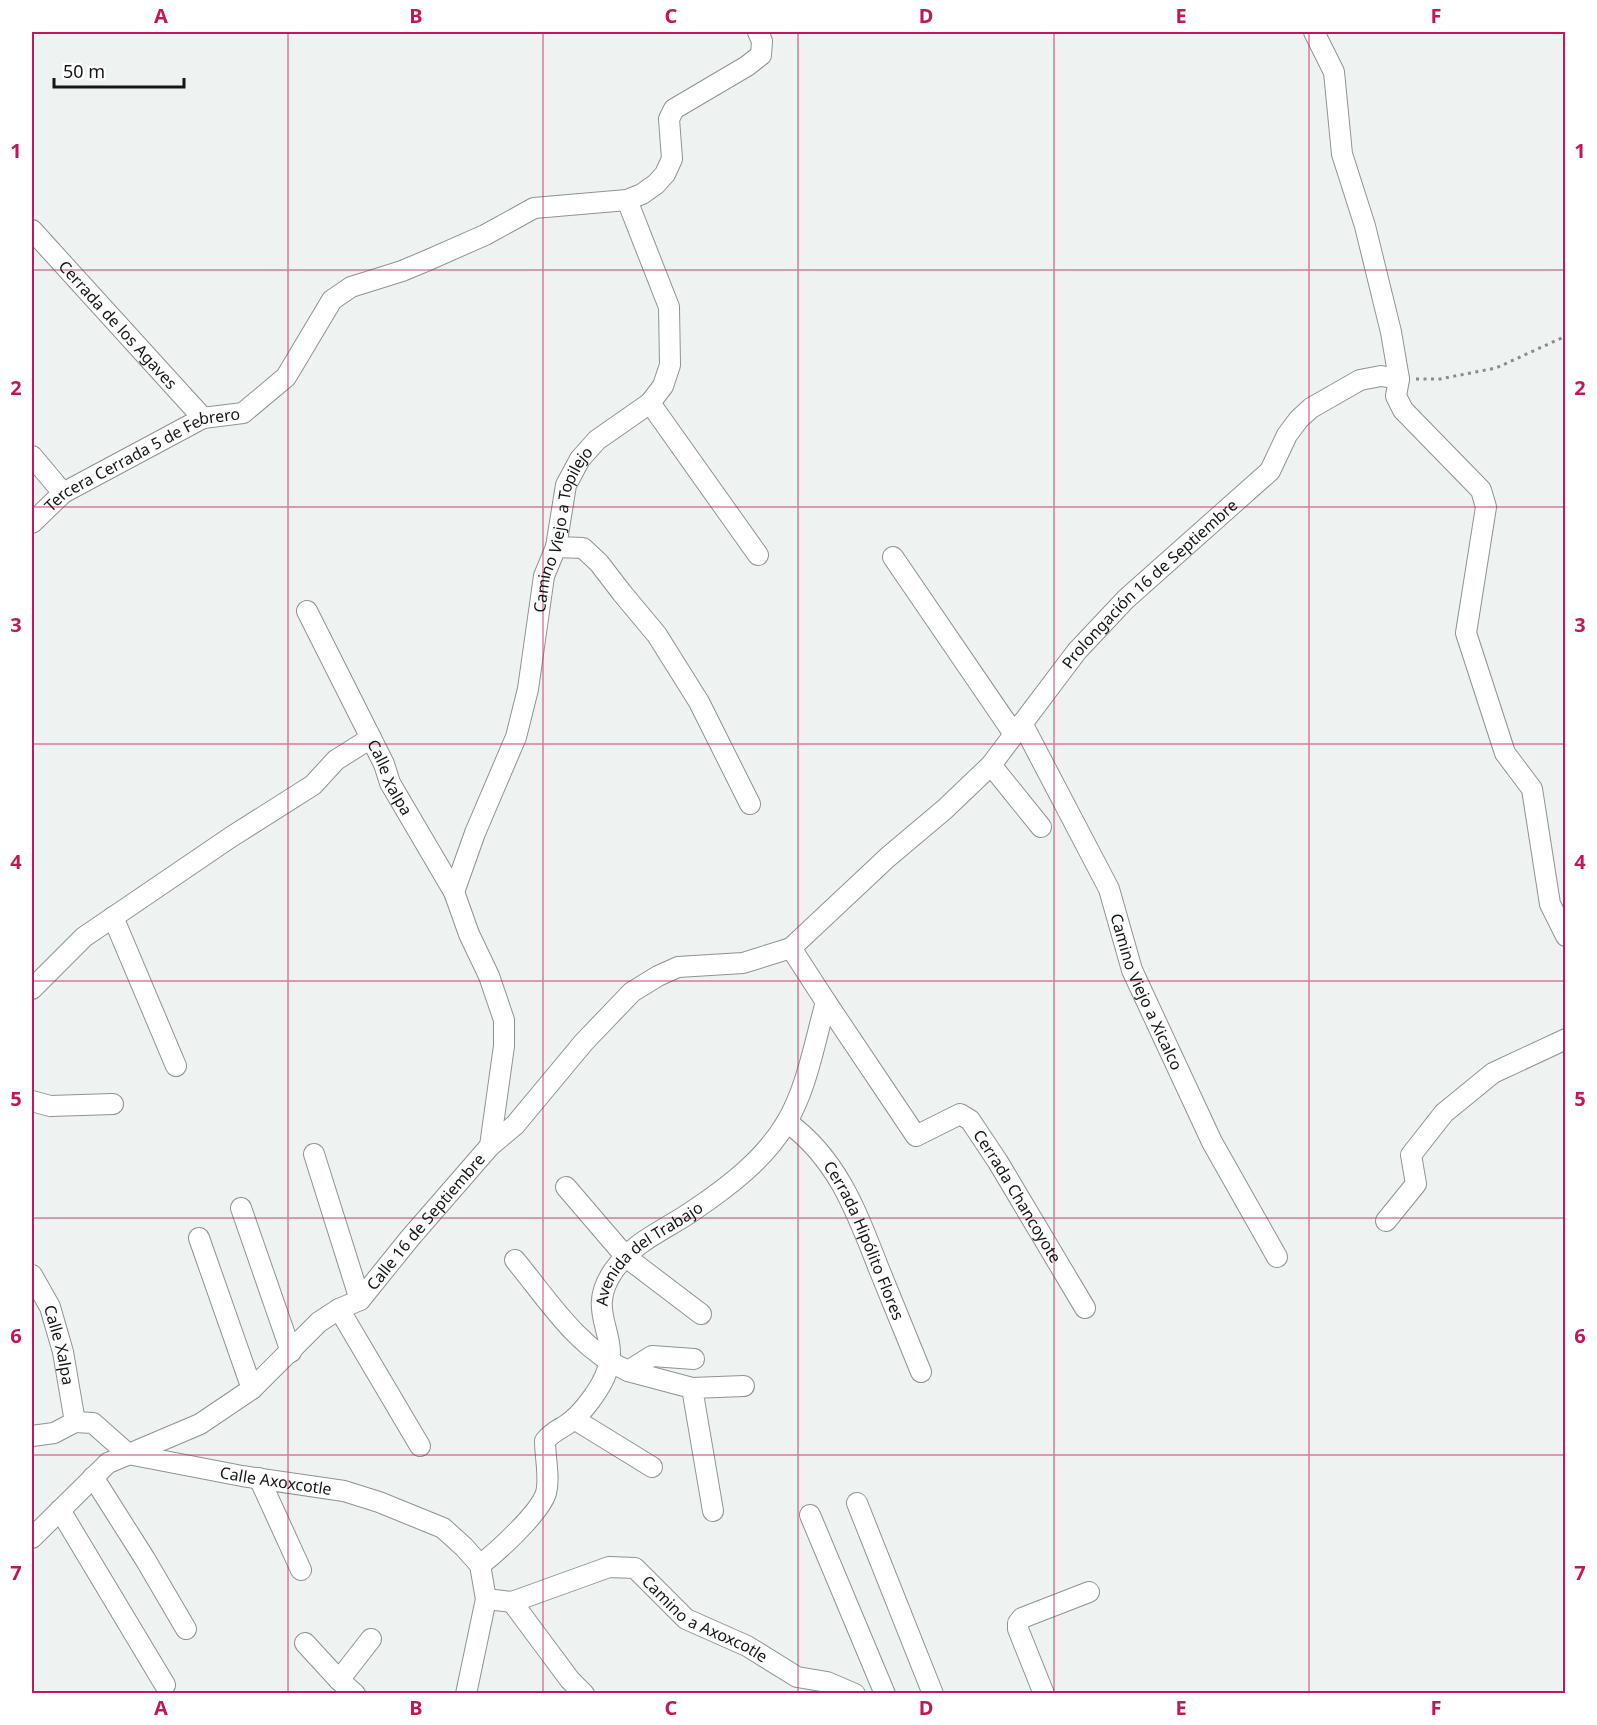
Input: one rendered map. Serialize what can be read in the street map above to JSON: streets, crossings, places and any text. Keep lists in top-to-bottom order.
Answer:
{
  "streets": {
    "street": [
      "Cerrada de los Agaves",
      "Tercera Cerrada 5 de Febrero",
      "Camino Viejo a Topilejo",
      "Prolongación 16 de Septiembre",
      "Calle Xalpa",
      "Camino Viejo a Xicalco",
      "Cerrada Chancoyote",
      "Calle 16 de Septiembre",
      "Cerrada Hipólito Flores",
      "Avenida del Trabajo",
      "Calle Axoxcotle",
      "Camino a Axoxcotle"
    ]
  },
  "crossings": [
    ["Cerrada de los Agaves", "Tercera Cerrada 5 de Febrero"],
    ["Tercera Cerrada 5 de Febrero", "Camino Viejo a Topilejo"],
    ["Camino Viejo a Topilejo", "Calle Xalpa"],
    ["Prolongación 16 de Septiembre", "Camino Viejo a Xicalco"],
    ["Prolongación 16 de Septiembre", "Calle 16 de Septiembre"],
    ["Calle Xalpa", "Calle 16 de Septiembre"],
    ["Cerrada Chancoyote", "Avenida del Trabajo"],
    ["Calle 16 de Septiembre", "Calle Axoxcotle"],
    ["Cerrada Hipólito Flores", "Avenida del Trabajo"],
    ["Avenida del Trabajo", "Calle Axoxcotle"]
  ],
  "scale_bar": "50 m",
  "grid": {
    "columns": [
      "A",
      "B",
      "C",
      "D",
      "E",
      "F"
    ],
    "rows": [
      "1",
      "2",
      "3",
      "4",
      "5",
      "6",
      "7"
    ]
  }
}
